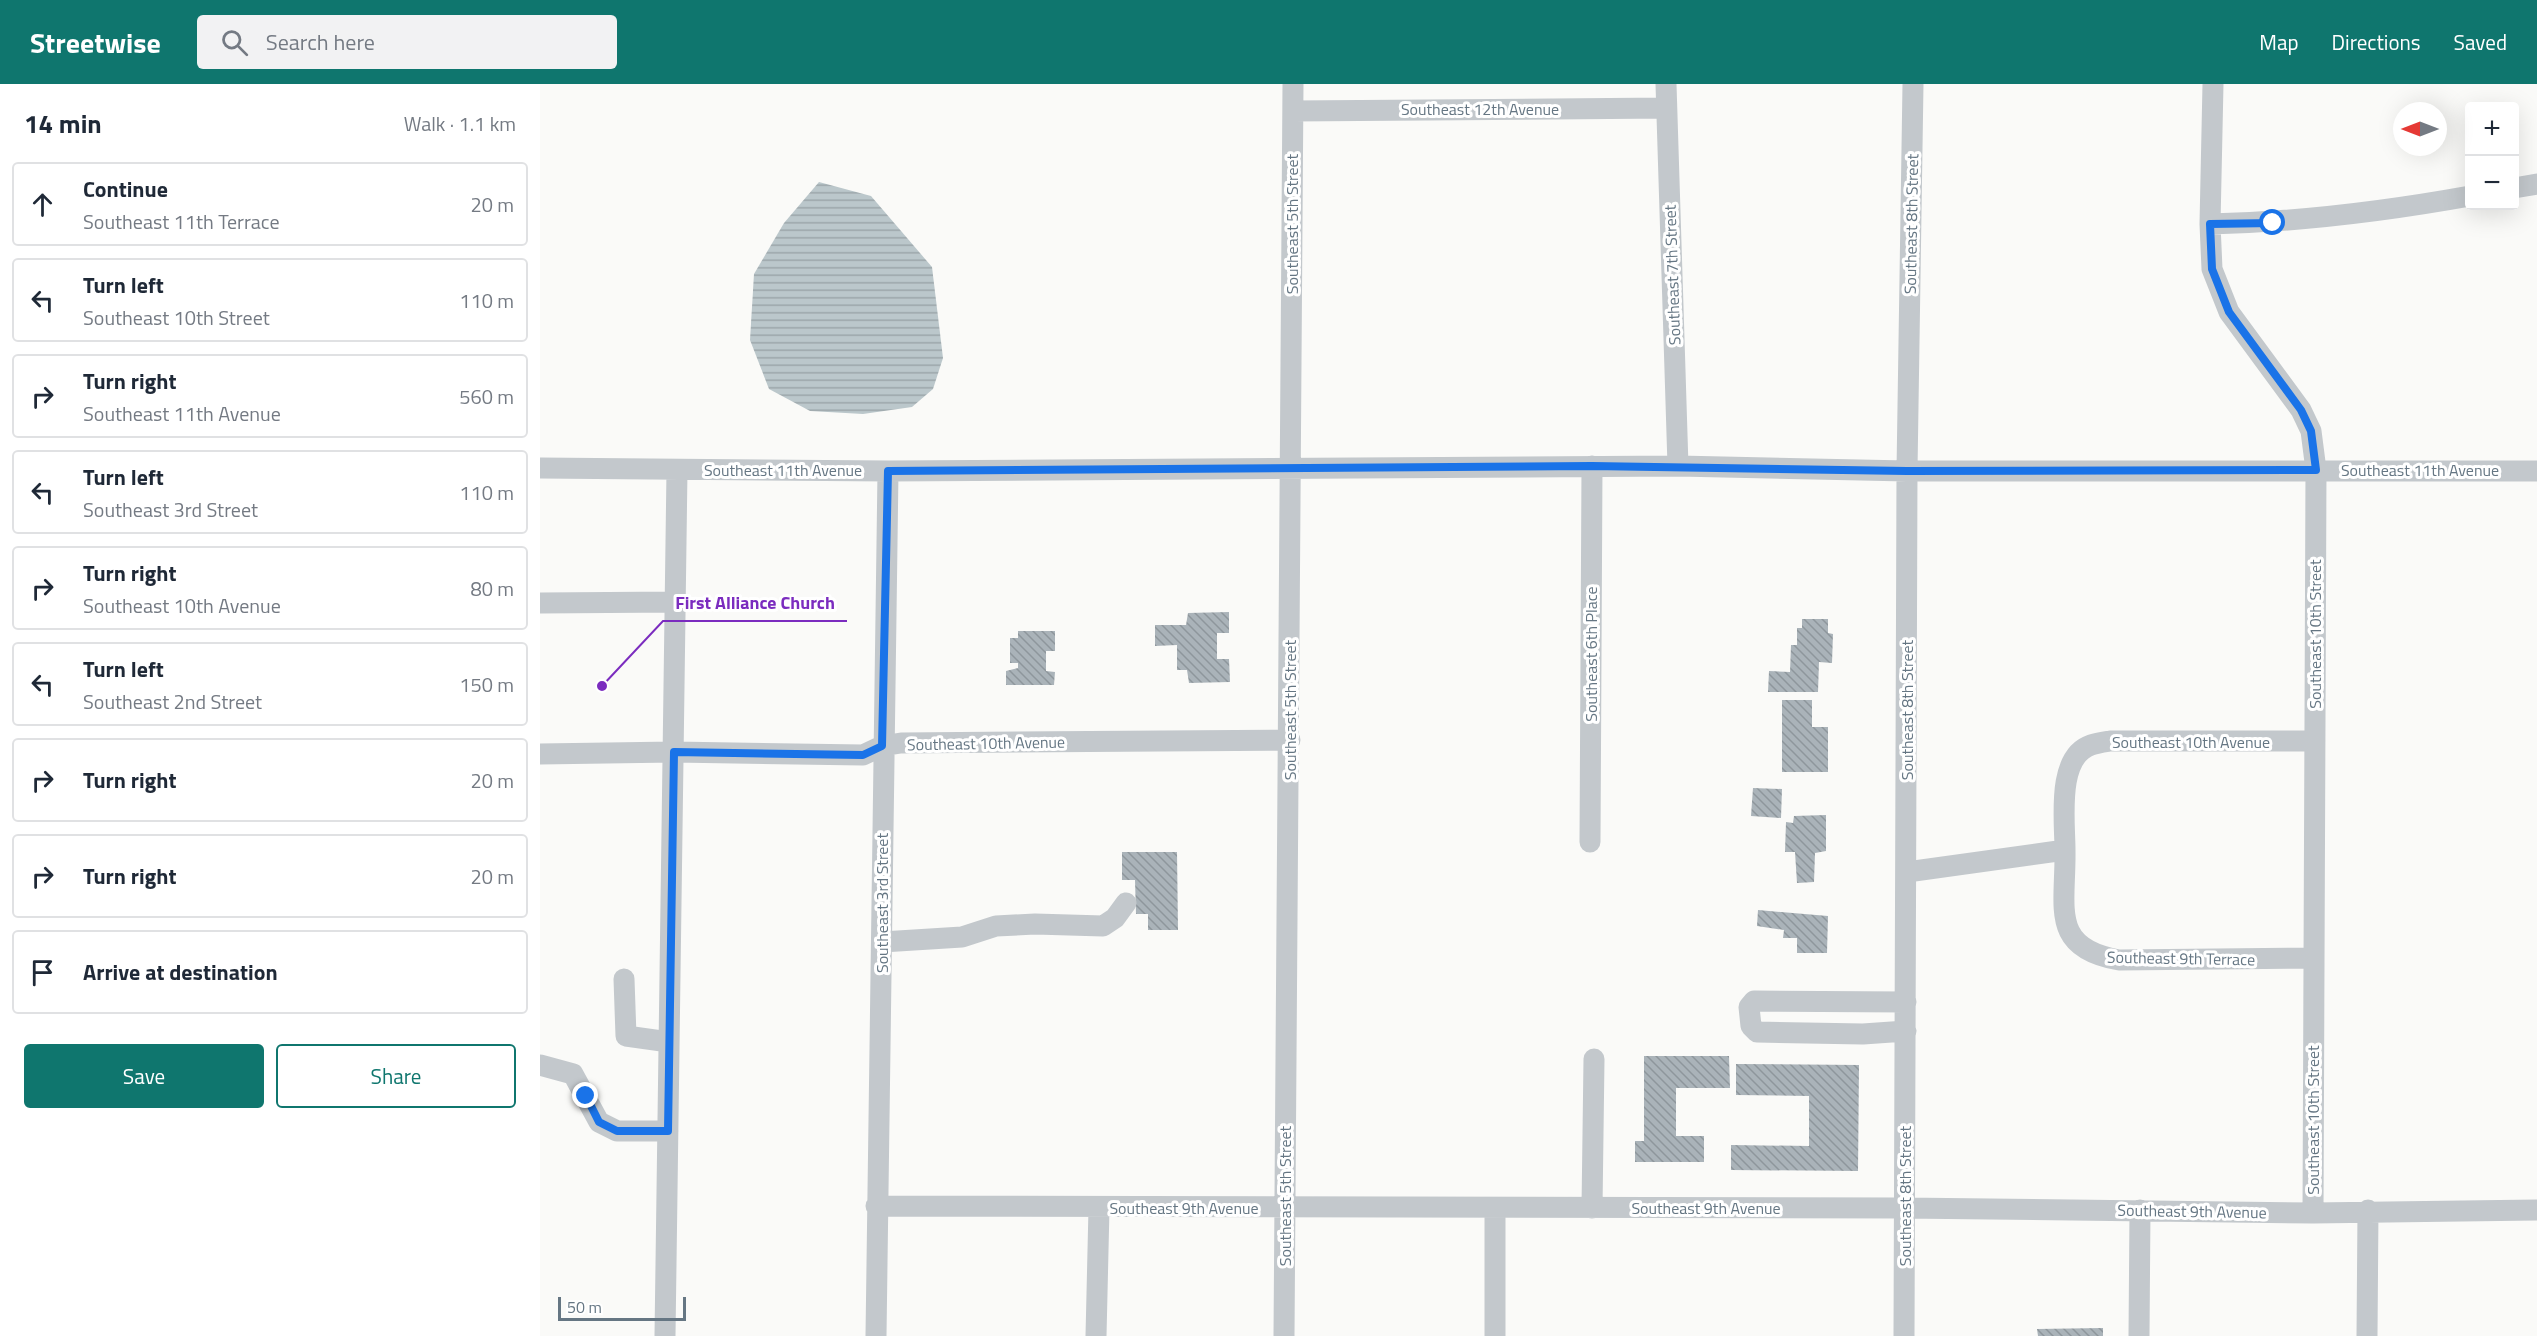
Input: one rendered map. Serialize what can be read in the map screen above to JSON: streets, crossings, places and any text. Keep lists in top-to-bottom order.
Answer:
{
  "streets": {
    "street": [
      "Southeast 12th Avenue",
      "Southeast 5th Street",
      "Southeast 8th Street",
      "Southeast 7th Street",
      "Southeast 11th Avenue",
      "Southeast 10th Street",
      "Southeast 6th Place",
      "Southeast 10th Avenue",
      "Southeast 3rd Street",
      "Southeast 9th Terrace",
      "Southeast 9th Avenue"
    ]
  },
  "crossings": [
    ["Southeast 12th Avenue", "Southeast 5th Street"],
    ["Southeast 12th Avenue", "Southeast 7th Street"],
    ["Southeast 5th Street", "Southeast 11th Avenue"],
    ["Southeast 5th Street", "Southeast 10th Avenue"],
    ["Southeast 5th Street", "Southeast 9th Avenue"],
    ["Southeast 8th Street", "Southeast 11th Avenue"],
    ["Southeast 8th Street", "Southeast 9th Avenue"],
    ["Southeast 7th Street", "Southeast 11th Avenue"],
    ["Southeast 11th Avenue", "Southeast 10th Street"],
    ["Southeast 11th Avenue", "Southeast 6th Place"],
    ["Southeast 11th Avenue", "Southeast 3rd Street"],
    ["Southeast 10th Street", "Southeast 10th Avenue"],
    ["Southeast 10th Street", "Southeast 9th Terrace"],
    ["Southeast 10th Street", "Southeast 9th Avenue"],
    ["Southeast 10th Avenue", "Southeast 3rd Street"],
    ["Southeast 10th Avenue", "Southeast 9th Terrace"],
    ["Southeast 3rd Street", "Southeast 9th Avenue"]
  ],
  "places": ["First Alliance Church"],
  "scale_bar": "50 m",
  "north": "left",
  "page": {
    "header": "Streetwise",
    "search": "Search here",
    "nav": ["Map", "Directions", "Saved"],
    "heading": ["14 min", "Walk · 1.1 km"],
    "map_buttons": ["+", "−"],
    "list": [
      ["Continue", "Southeast 11th Terrace", "20 m"],
      ["Turn left", "Southeast 10th Street", "110 m"],
      ["Turn right", "Southeast 11th Avenue", "560 m"],
      ["Turn left", "Southeast 3rd Street", "110 m"],
      ["Turn right", "Southeast 10th Avenue", "80 m"],
      ["Turn left", "Southeast 2nd Street", "150 m"],
      ["Turn right", "20 m"],
      ["Turn right", "20 m"],
      "Arrive at destination"
    ],
    "buttons": ["Save", "Share"],
    "scale": "50 m"
  }
}
